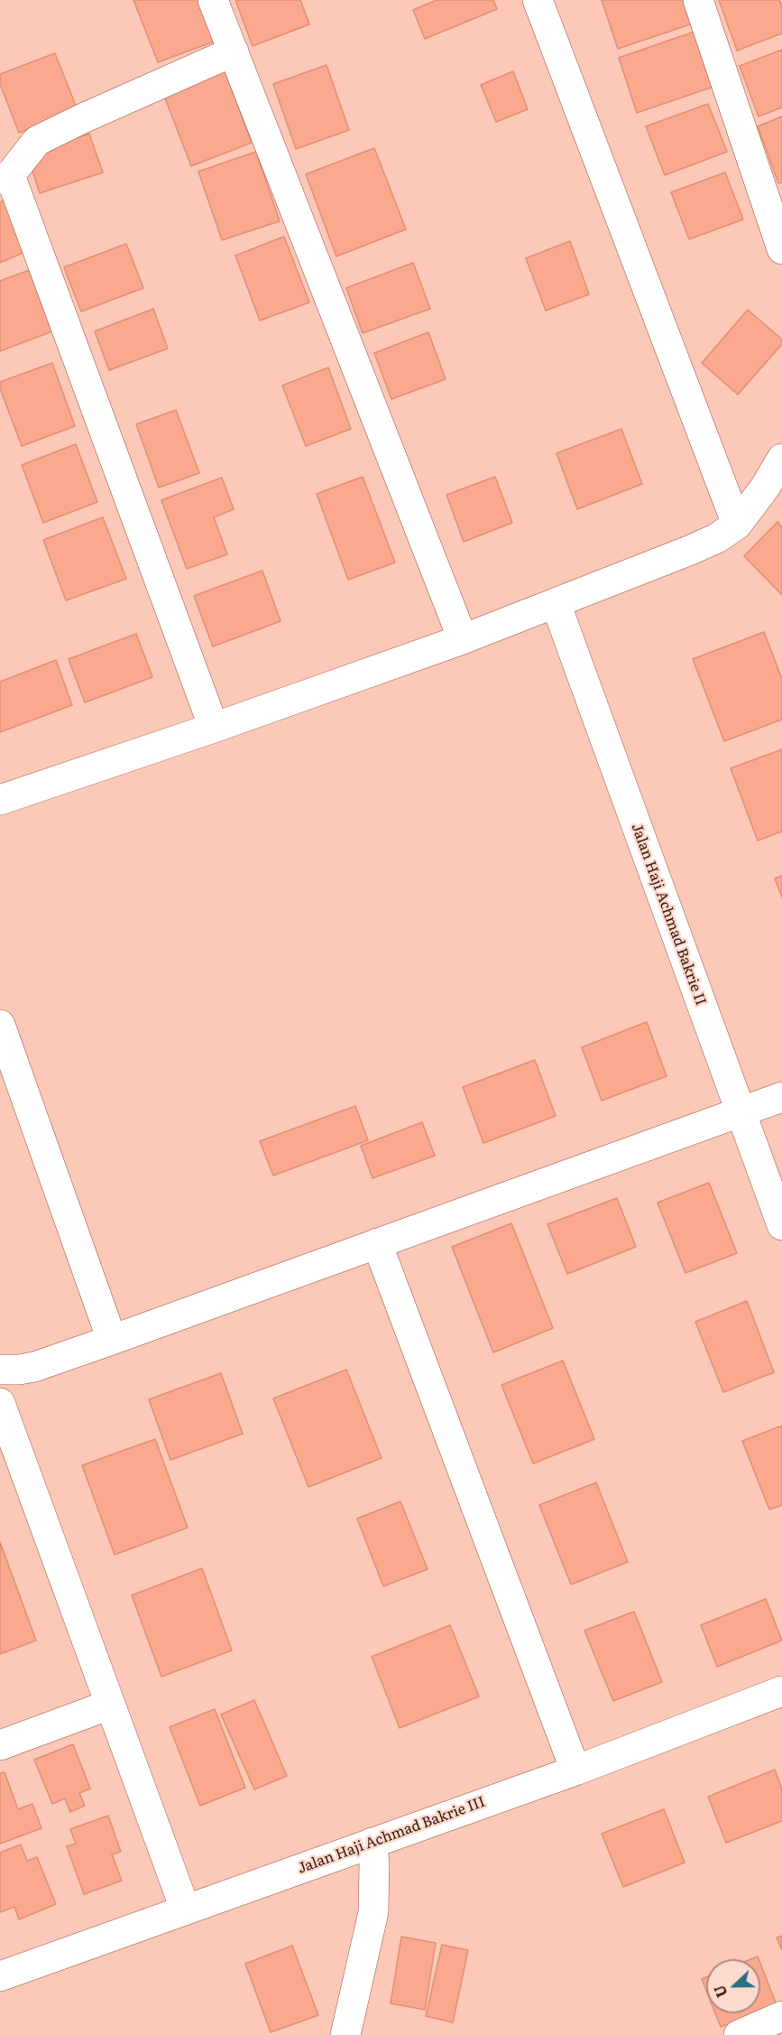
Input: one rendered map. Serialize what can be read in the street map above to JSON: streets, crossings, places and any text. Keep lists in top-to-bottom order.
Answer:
{
  "streets": {
    "street": ["Jalan Haji Achmad Bakrie II", "Jalan Haji Achmad Bakrie III"]
  },
  "north": "left"
}
